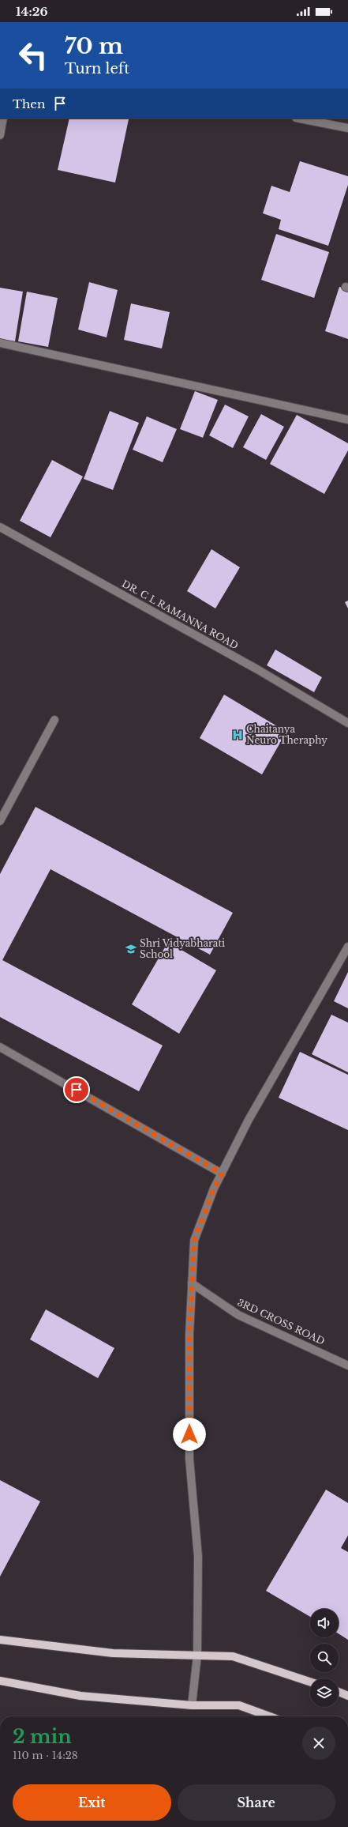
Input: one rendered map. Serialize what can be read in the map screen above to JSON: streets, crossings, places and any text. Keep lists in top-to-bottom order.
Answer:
{
  "streets": {
    "street": ["DR. C L RAMANNA ROAD", "3RD CROSS ROAD"]
  },
  "places": {
    "hospital": ["Chaitanya Neuro Theraphy"],
    "school or university": ["Shri Vidyabharati School"]
  },
  "page": {
    "status": "14:26",
    "turn": ["70 m", "Turn left"],
    "then": "Then",
    "heading": ["2 min", "110 m · 14:28"],
    "buttons": ["Exit", "Share"]
  }
}
